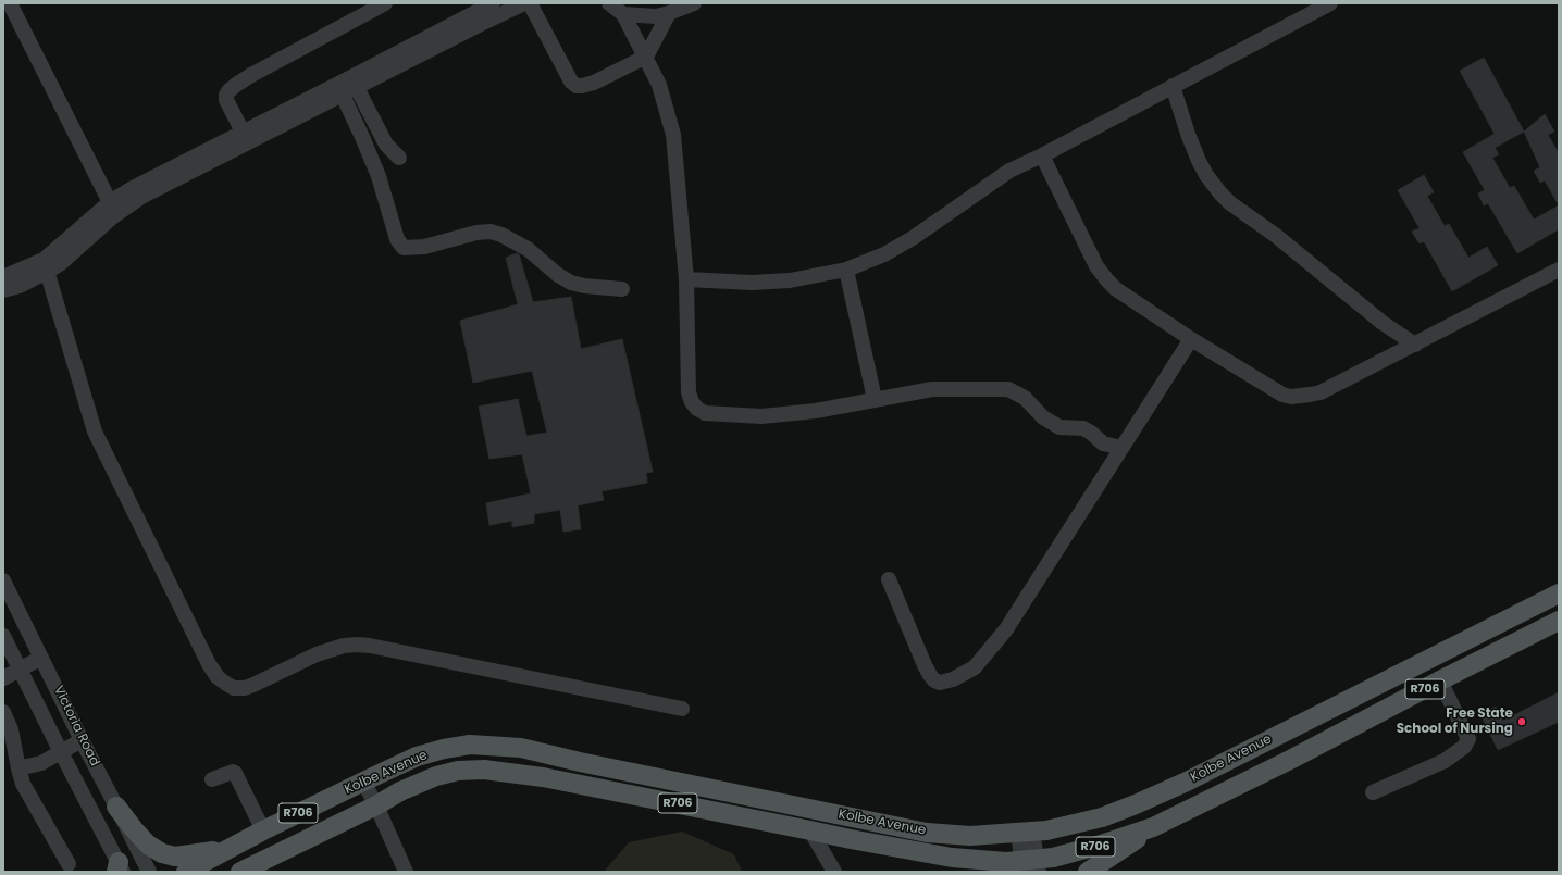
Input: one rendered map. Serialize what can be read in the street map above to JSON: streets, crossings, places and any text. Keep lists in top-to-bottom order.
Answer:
{
  "streets": {
    "main road": ["R706", "Kolbe Avenue"],
    "street": ["Victoria Road"]
  },
  "places": ["Free State School of Nursing"]
}
